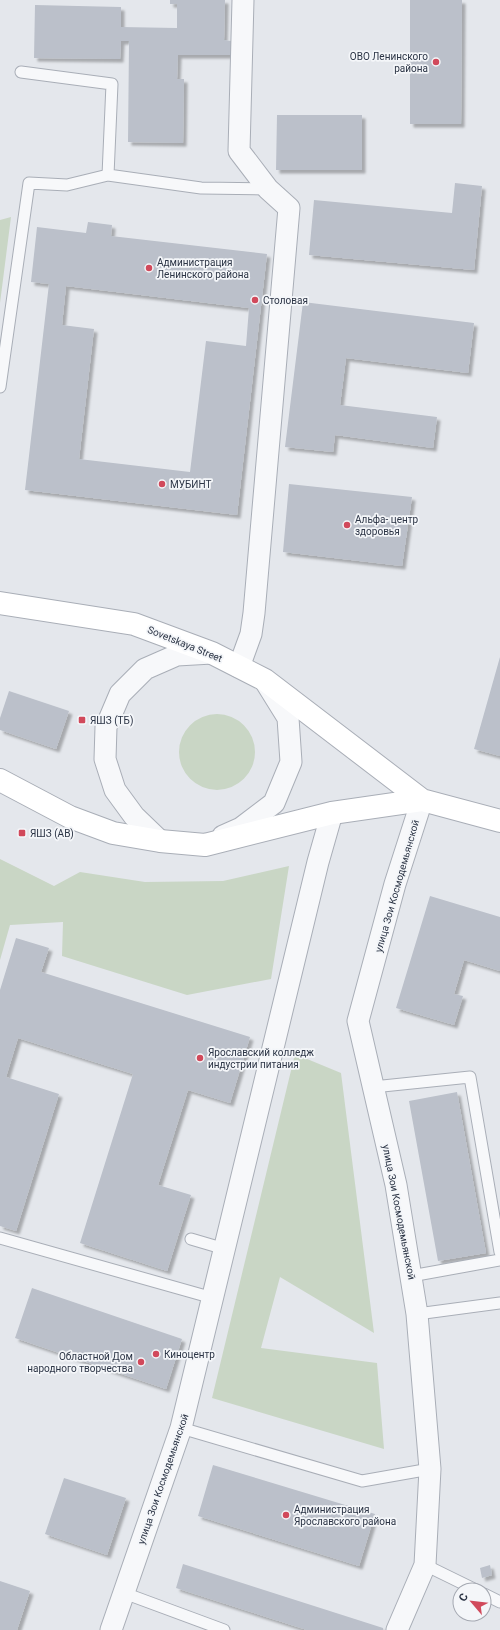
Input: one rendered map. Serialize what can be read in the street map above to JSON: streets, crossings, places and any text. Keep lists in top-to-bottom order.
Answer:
{
  "streets": {
    "street": ["Sovetskaya Street", "улица Зои Космодемьянской"]
  },
  "crossings": [
    ["Sovetskaya Street", "улица Зои Космодемьянской"]
  ],
  "places": {
    "other": [
      "ОВО Ленинского района",
      "Администрация Ленинского района",
      "Столовая",
      "МУБИНТ",
      "Альфа- центр здоровья",
      "Ярославский колледж индустрии питания",
      "Киноцентр",
      "Областной Дом народного творчества",
      "Администрация Ярославского района"
    ],
    "transit": ["ЯШЗ (ТБ)", "ЯШЗ (АВ)"]
  },
  "north": "top left"
}
